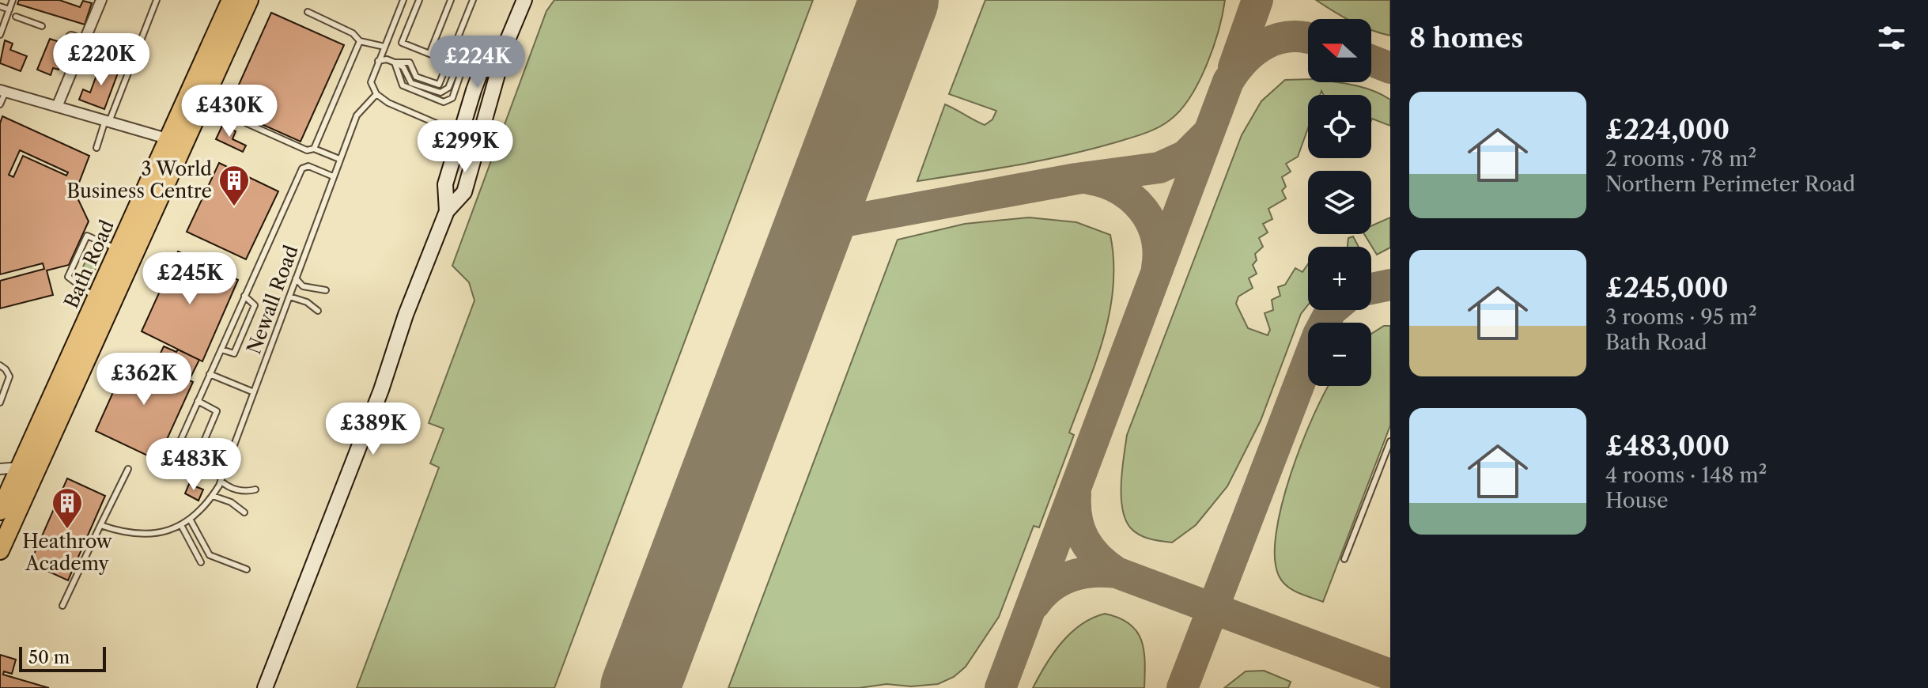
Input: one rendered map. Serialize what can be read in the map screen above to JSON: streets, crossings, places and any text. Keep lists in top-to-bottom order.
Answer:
{
  "streets": {
    "highway": ["Bath Road"],
    "lane": ["Newall Road"]
  },
  "places": {
    "building": ["3 World Business Centre", "Heathrow Academy"]
  },
  "scale_bar": "50 m",
  "north": "left",
  "page": {
    "heading": "8 homes",
    "map_buttons": ["+", "−"],
    "price": [
      "£220K",
      "£224K",
      "£430K",
      "£299K",
      "£245K",
      "£362K",
      "£389K",
      "£483K"
    ],
    "list": [
      {
        "name": "£224,000",
        "note": "2 rooms · 78 m² · Northern Perimeter Road"
      },
      {
        "name": "£245,000",
        "note": "3 rooms · 95 m² · Bath Road"
      },
      {
        "name": "£483,000",
        "note": "4 rooms · 148 m² · House"
      }
    ],
    "scale": "50 m"
  }
}
